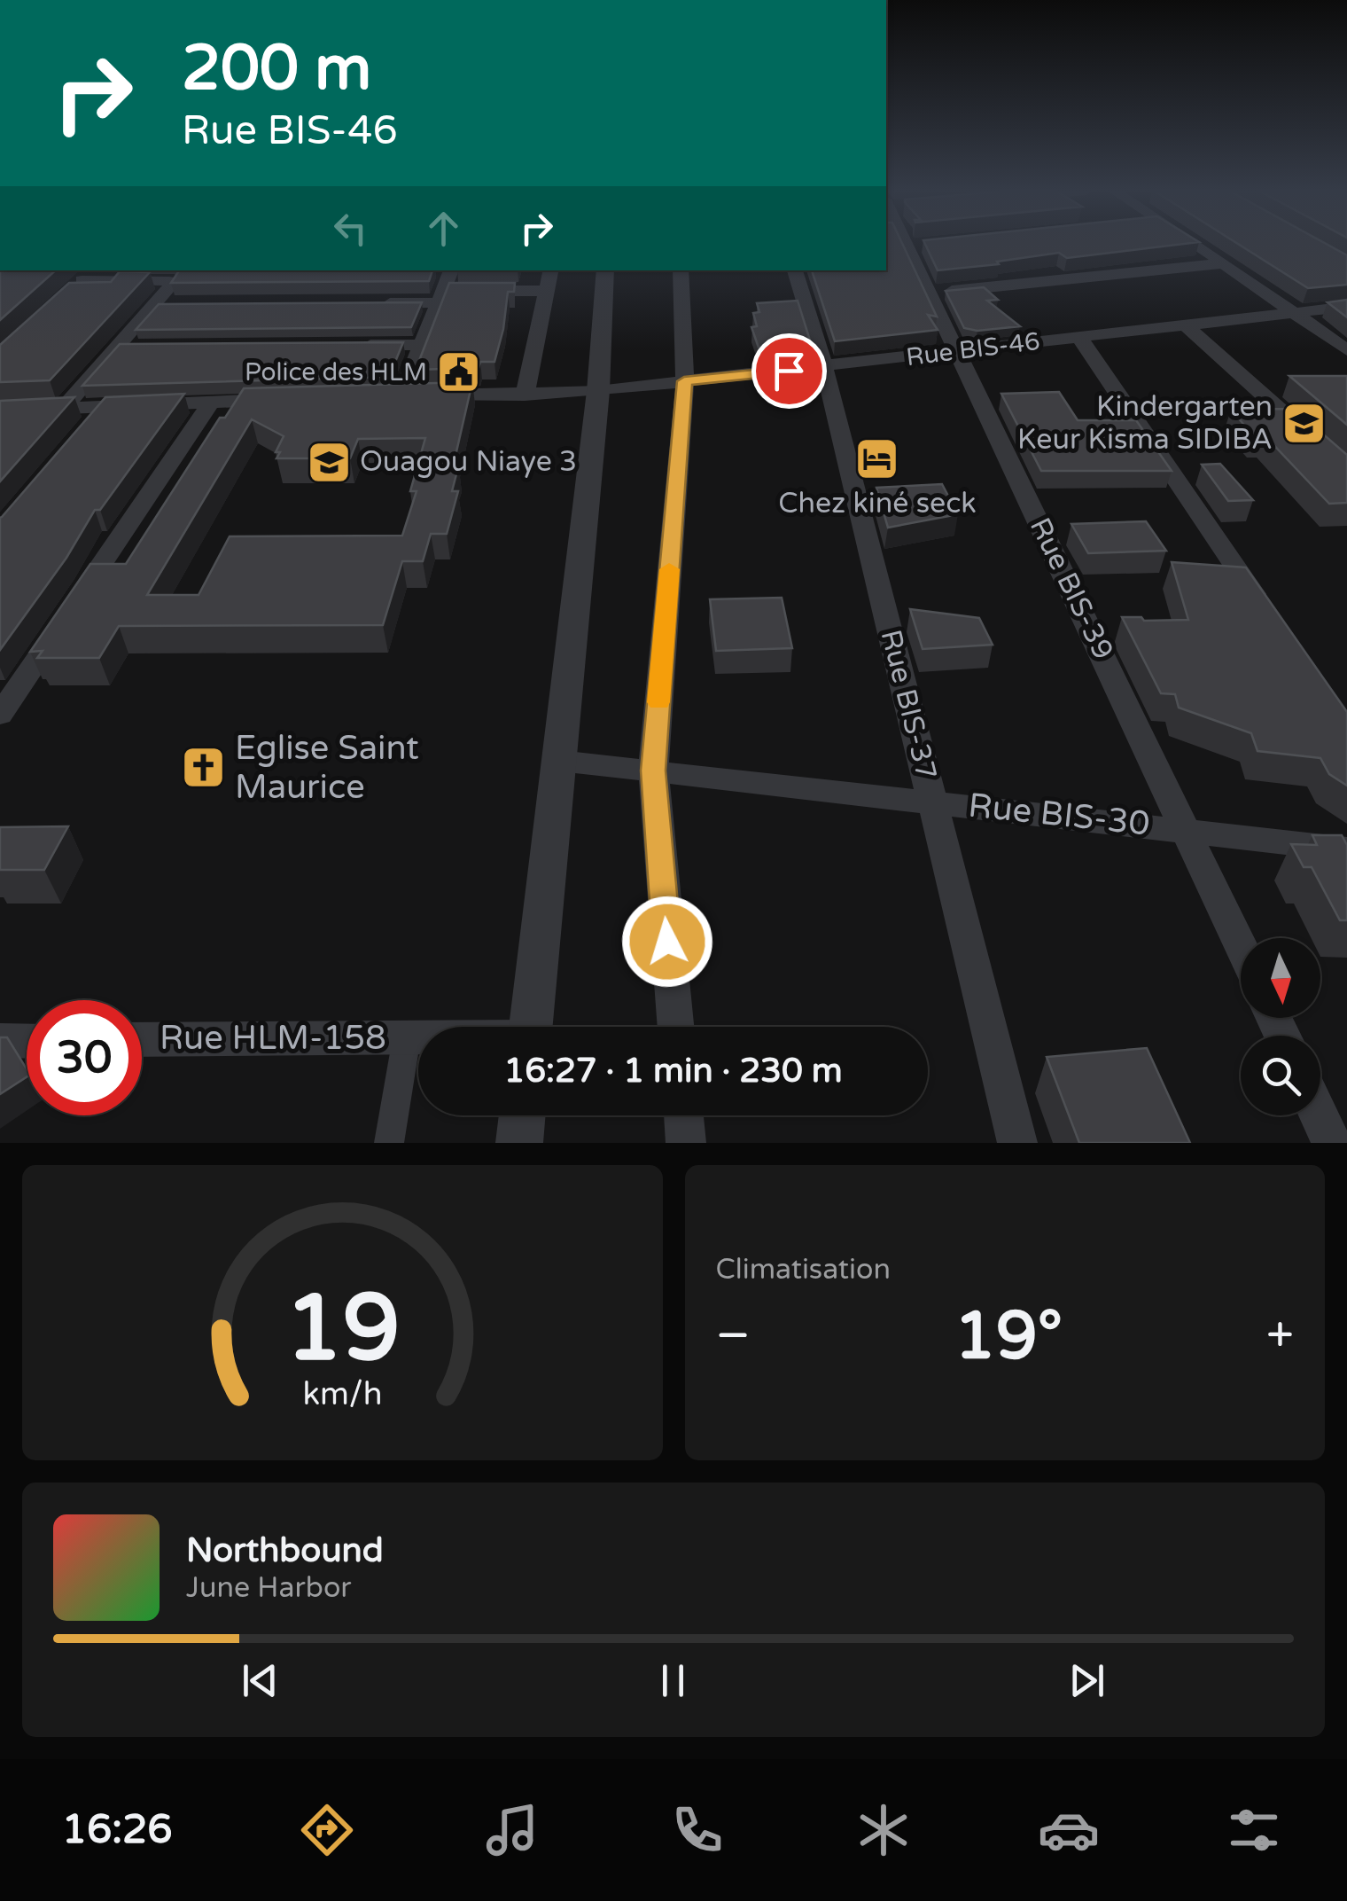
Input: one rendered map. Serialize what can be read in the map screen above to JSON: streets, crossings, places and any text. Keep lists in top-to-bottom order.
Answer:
{
  "streets": {
    "street": [
      "Rue BIS-46",
      "Rue BIS-39",
      "Rue BIS-37",
      "Rue BIS-30",
      "Rue HLM-158"
    ]
  },
  "crossings": [
    ["Rue BIS-46", "Rue BIS-39"],
    ["Rue BIS-46", "Rue BIS-37"],
    ["Rue BIS-39", "Rue BIS-30"],
    ["Rue BIS-37", "Rue BIS-30"]
  ],
  "places": {
    "public building": ["Police des HLM"],
    "school or university": ["Kindergarten Keur Kisma SIDIBA", "Ouagou Niaye 3"],
    "hotel": ["Chez kiné seck"],
    "church": ["Eglise Saint Maurice"]
  },
  "north": "bottom",
  "page": {
    "turn": ["200 m", "Rue BIS-46"],
    "limit": "30",
    "trip": "16:27 · 1 min · 230 m",
    "tile": "Climatisation",
    "heat": ["−", "19°", "+"],
    "song": ["Northbound", "June Harbor"],
    "tabs": "16:26",
    "gauge": ["19", "km/h"]
  }
}
